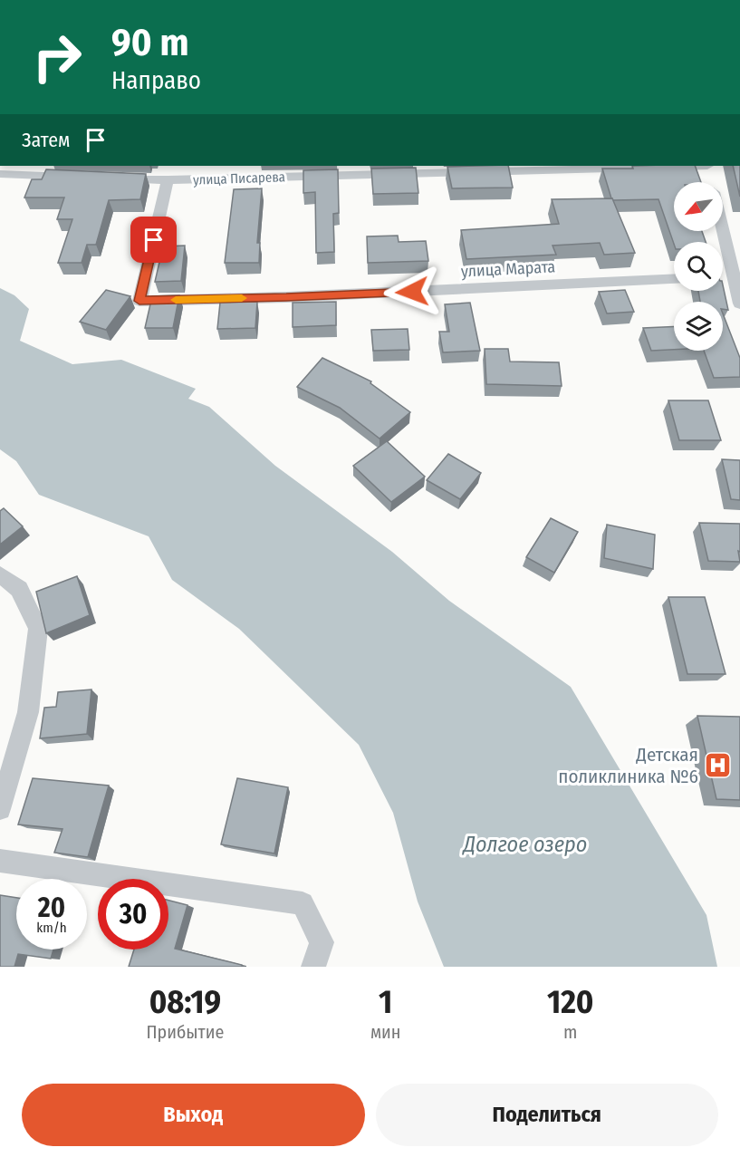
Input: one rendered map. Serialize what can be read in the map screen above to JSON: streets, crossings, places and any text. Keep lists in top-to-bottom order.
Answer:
{
  "streets": {
    "street": ["улица Писарева", "улица Марата"]
  },
  "crossings": [
    ["улица Писарева", "улица Марата"]
  ],
  "water": ["Долгое озеро"],
  "places": {
    "hospital": ["Детская поликлиника №6"]
  },
  "north": "bottom left",
  "page": {
    "turn": ["90 m", "Направо"],
    "then": "Затем",
    "speed": "20 km/h",
    "limit": "30",
    "eta": [
      "08:19",
      "Прибытие",
      "1",
      "мин",
      "120",
      "m"
    ],
    "buttons": ["Выход", "Поделиться"]
  }
}
